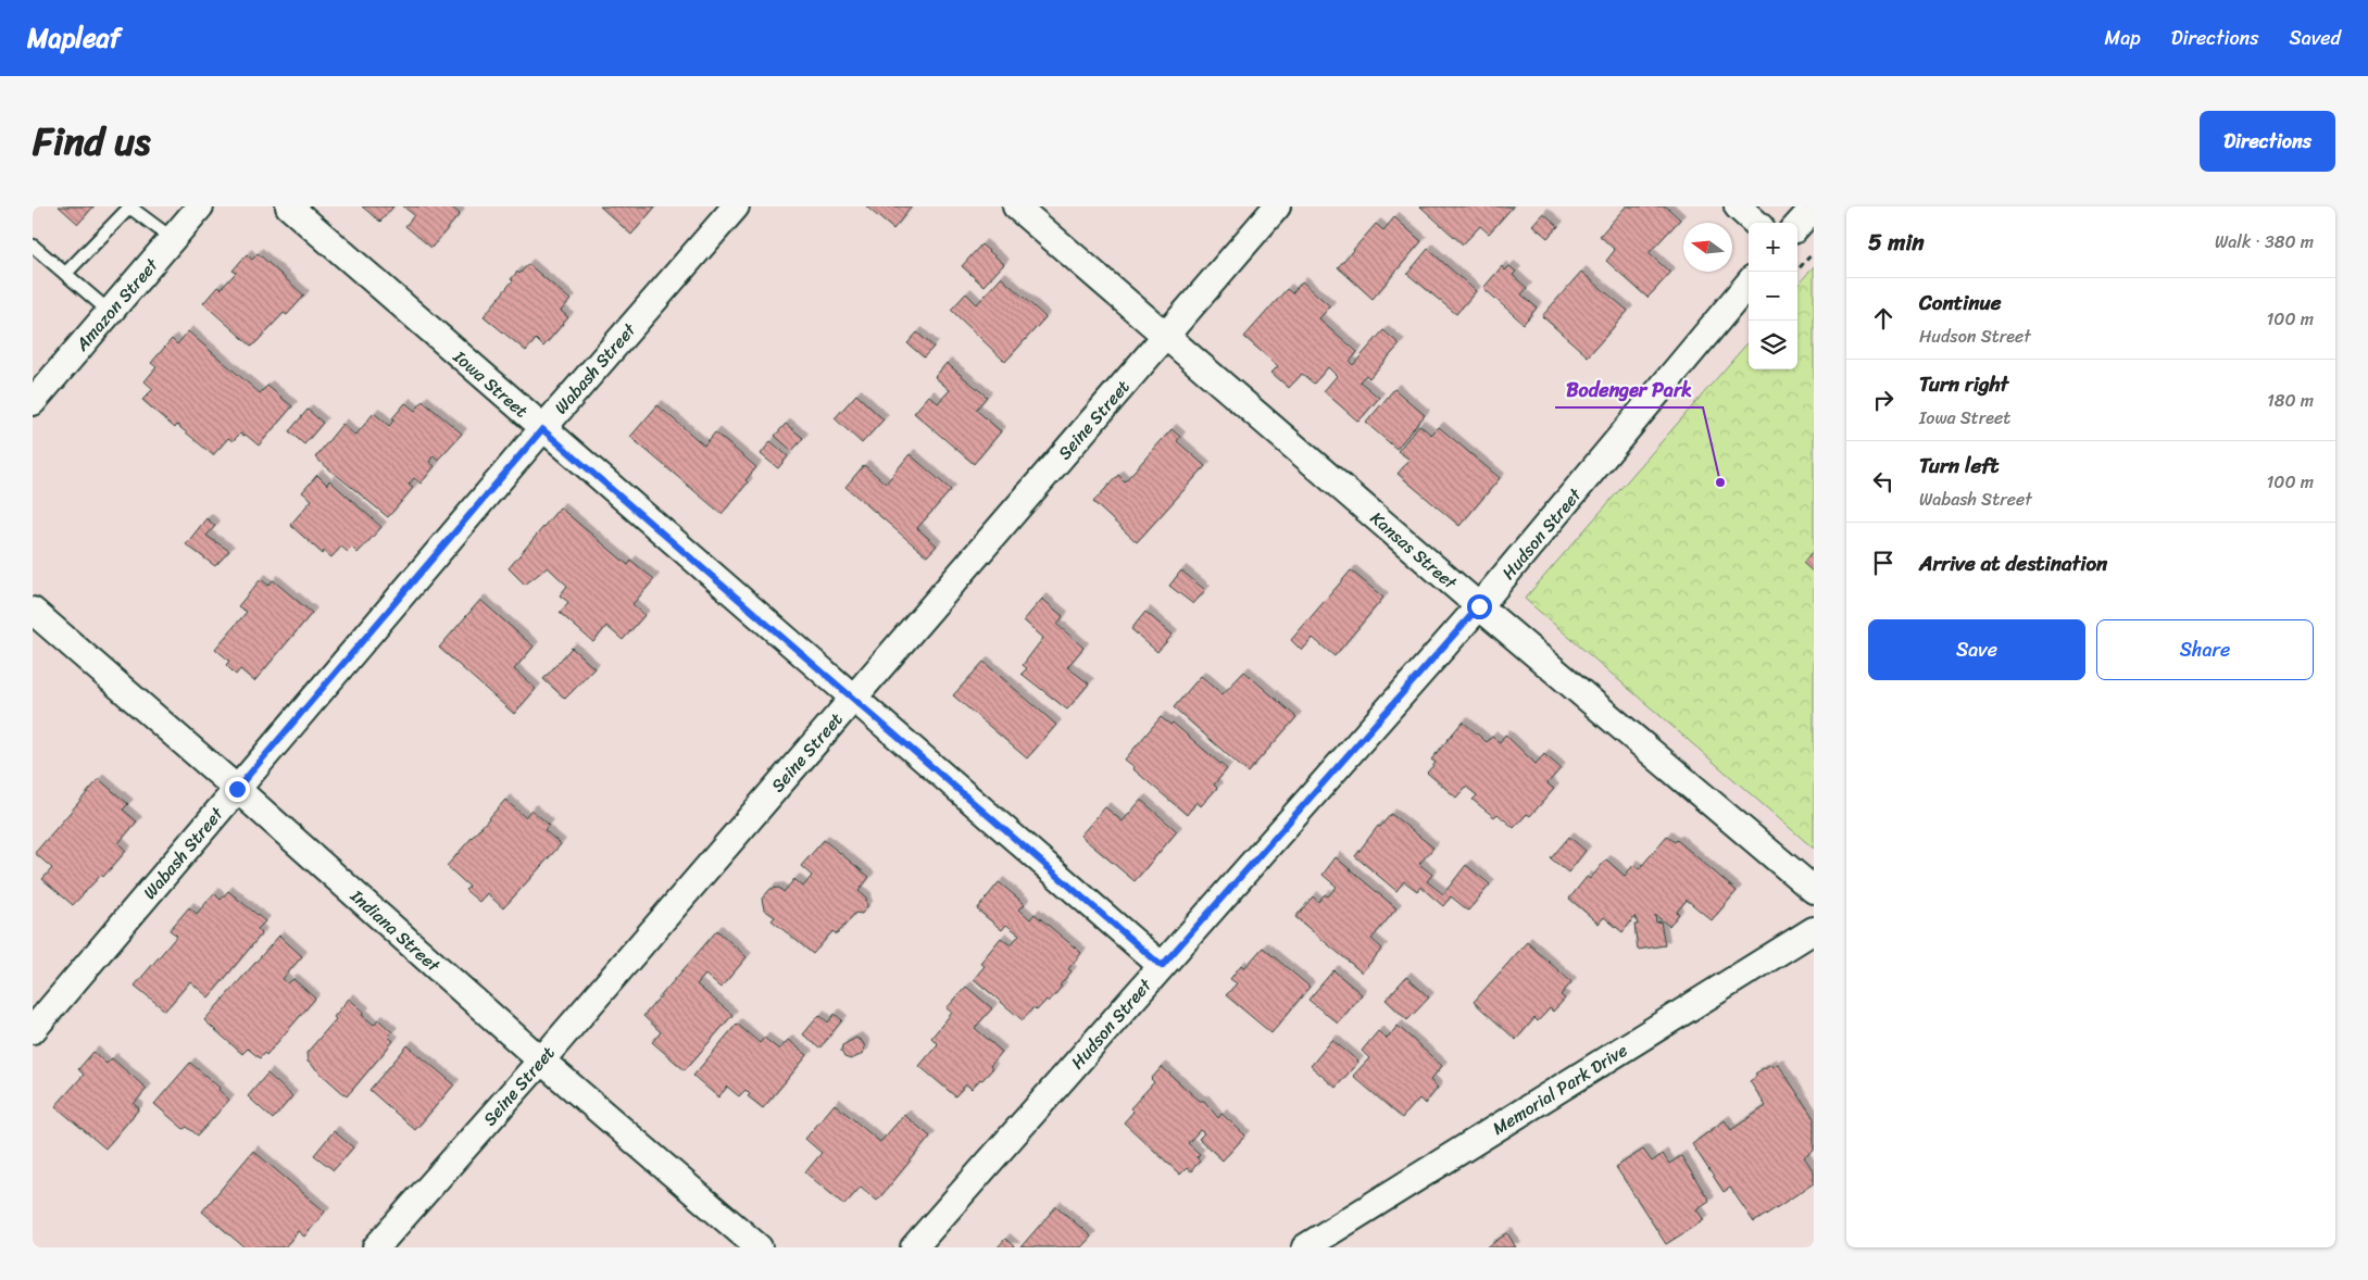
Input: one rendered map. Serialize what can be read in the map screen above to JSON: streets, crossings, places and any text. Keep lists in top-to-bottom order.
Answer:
{
  "streets": {
    "street": [
      "Amazon Street",
      "Wabash Street",
      "Iowa Street",
      "Seine Street",
      "Hudson Street",
      "Kansas Street",
      "Indiana Street",
      "Memorial Park Drive"
    ]
  },
  "crossings": [
    ["Wabash Street", "Iowa Street"],
    ["Wabash Street", "Indiana Street"],
    ["Iowa Street", "Seine Street"],
    ["Iowa Street", "Hudson Street"],
    ["Seine Street", "Kansas Street"],
    ["Seine Street", "Indiana Street"],
    ["Hudson Street", "Kansas Street"]
  ],
  "places": ["Bodenger Park"],
  "north": "left",
  "page": {
    "header": "Mapleaf",
    "nav": ["Map", "Directions", "Saved"],
    "title": "Find us",
    "buttons": [
      "Directions",
      ["Save", "Share"]
    ],
    "heading": ["5 min", "Walk · 380 m"],
    "map_buttons": ["+", "−"],
    "list": [
      ["Continue", "Hudson Street", "100 m"],
      ["Turn right", "Iowa Street", "180 m"],
      ["Turn left", "Wabash Street", "100 m"],
      "Arrive at destination"
    ]
  }
}
